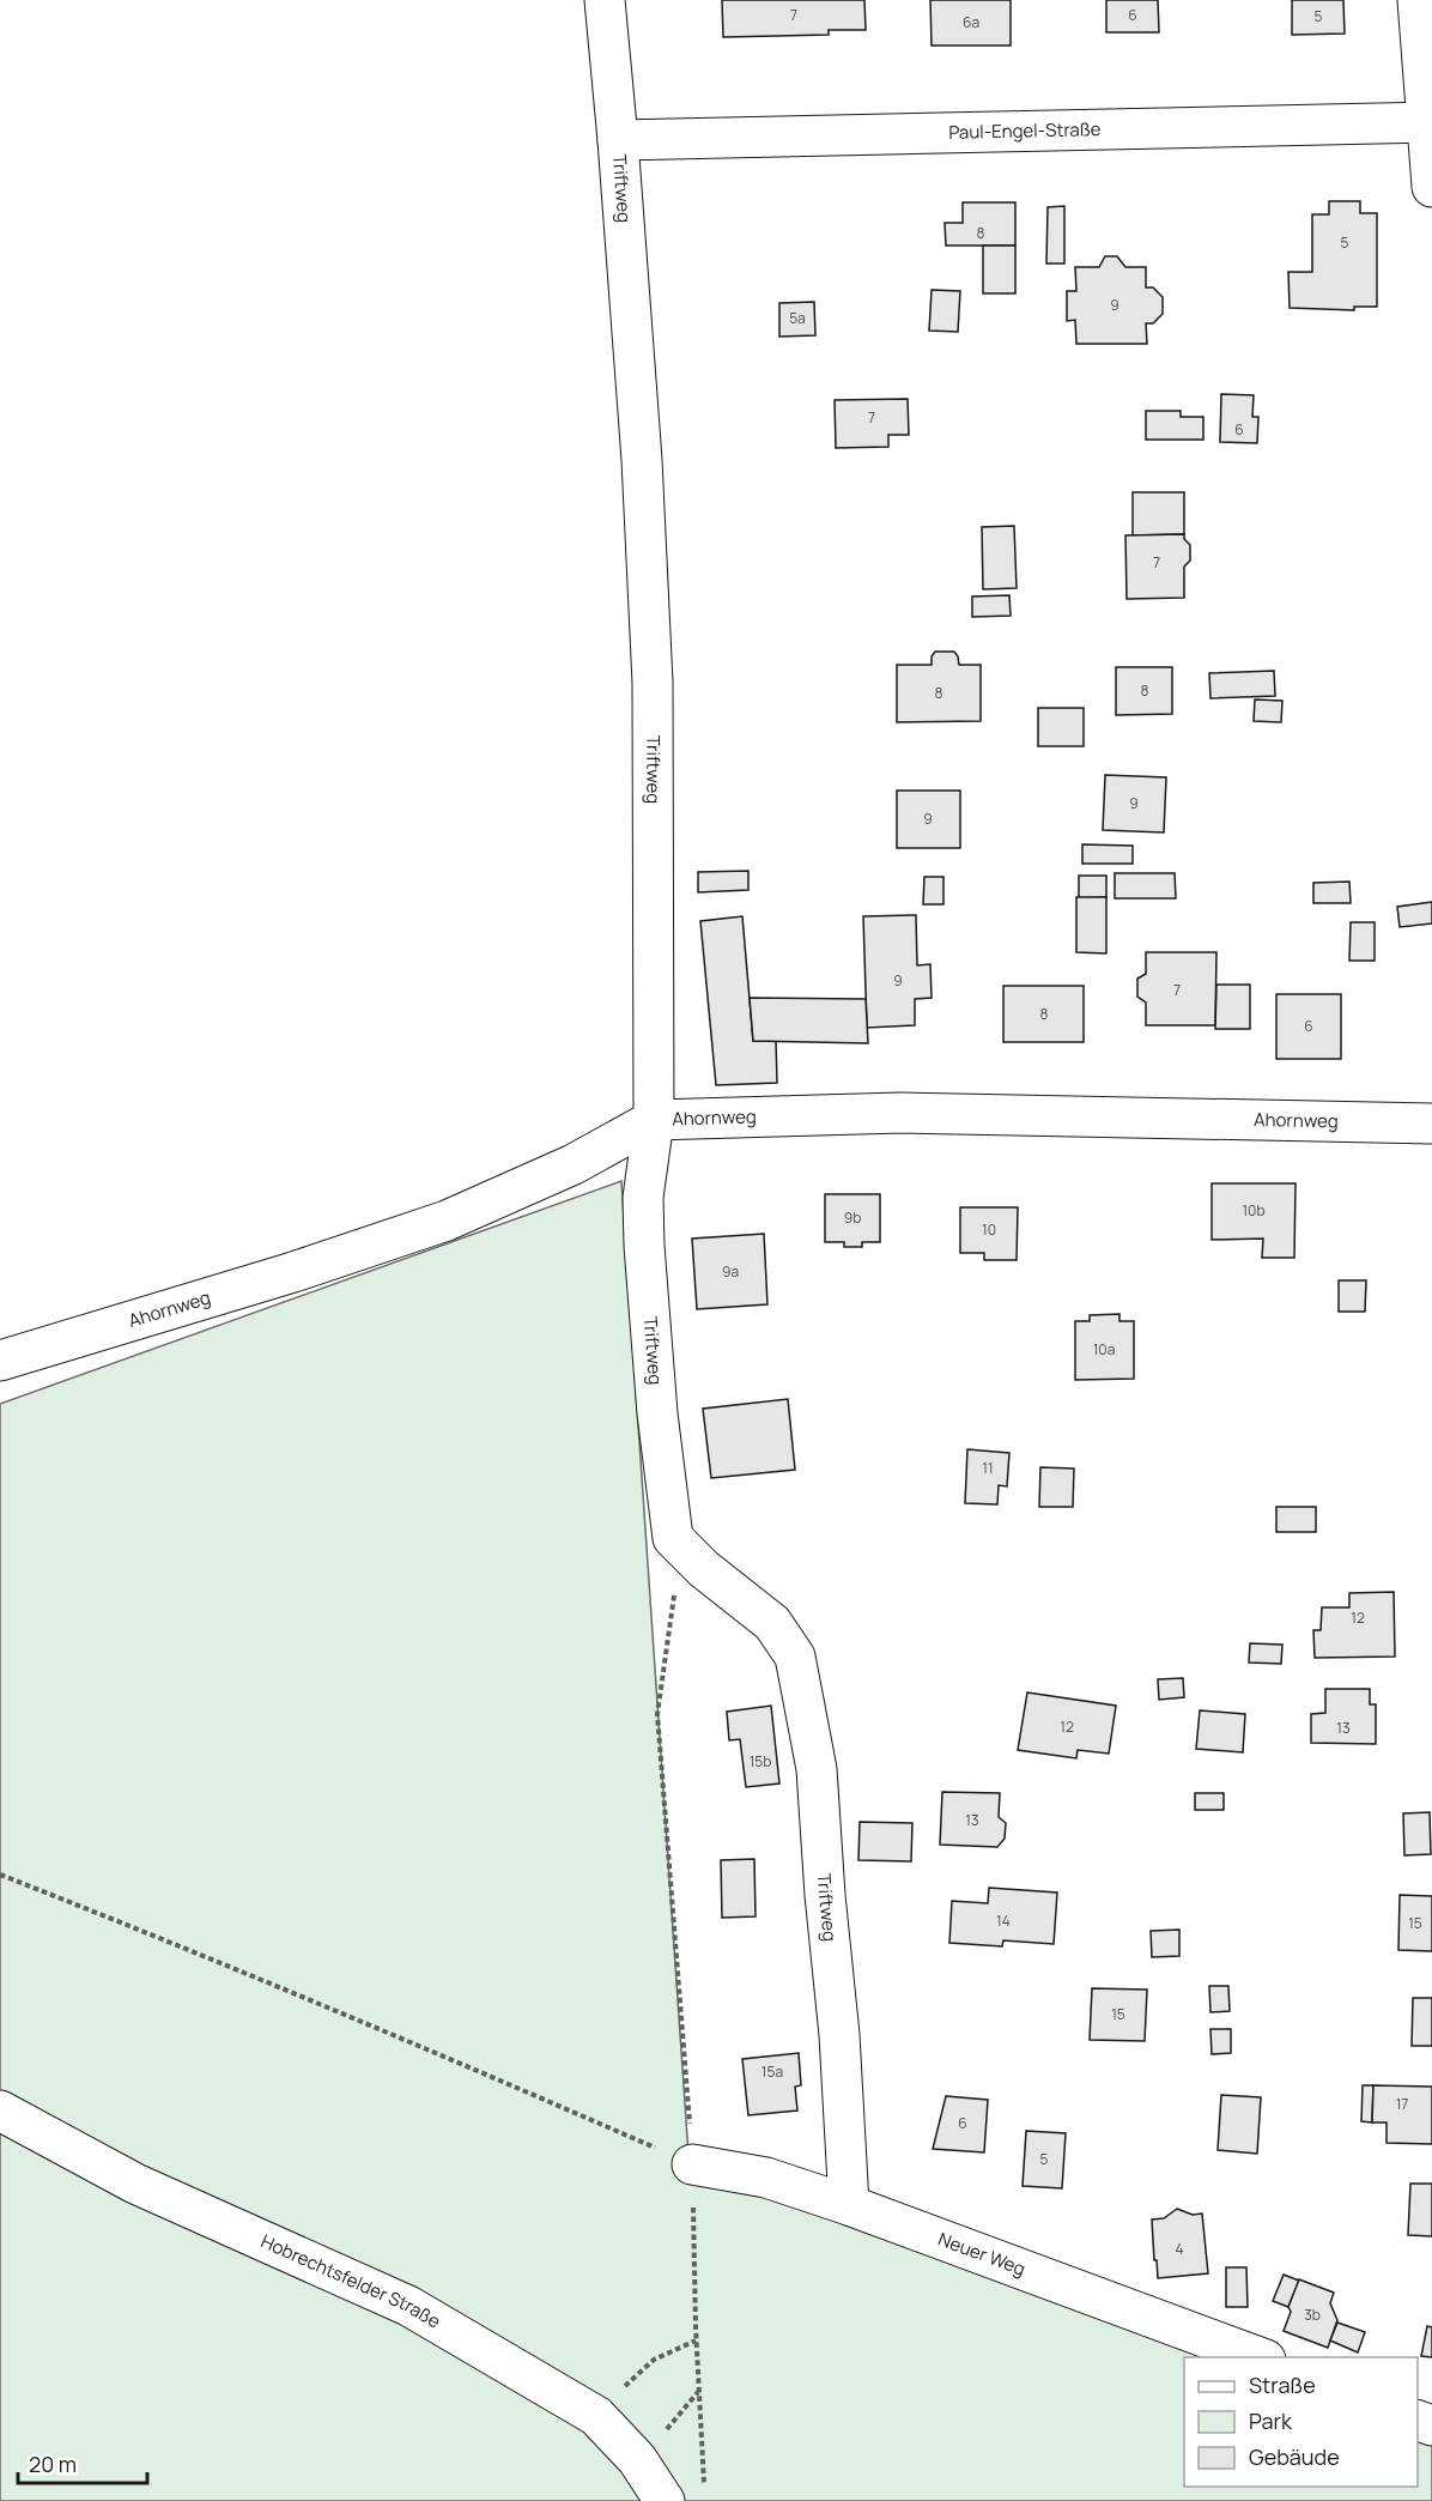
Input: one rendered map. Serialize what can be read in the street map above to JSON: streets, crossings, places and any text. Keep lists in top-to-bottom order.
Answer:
{
  "streets": {
    "street": [
      "Paul-Engel-Straße",
      "Triftweg",
      "Ahornweg",
      "Neuer Weg",
      "Hobrechtsfelder Straße"
    ]
  },
  "crossings": [
    ["Paul-Engel-Straße", "Triftweg"],
    ["Triftweg", "Ahornweg"],
    ["Triftweg", "Neuer Weg"]
  ],
  "house_numbers": [
    "7",
    "6",
    "5",
    "6a",
    "8",
    "5",
    "9",
    "5a",
    "7",
    "6",
    "7",
    "8",
    "8",
    "9",
    "9",
    "9",
    "7",
    "8",
    "6",
    "10b",
    "9b",
    "10",
    "9a",
    "10a",
    "11",
    "12",
    "12",
    "13",
    "15b",
    "13",
    "14",
    "15",
    "15",
    "15a",
    "17",
    "6",
    "5",
    "4",
    "3b"
  ],
  "legend": ["Straße", "Park", "Gebäude"],
  "scale_bar": "20 m"
}
